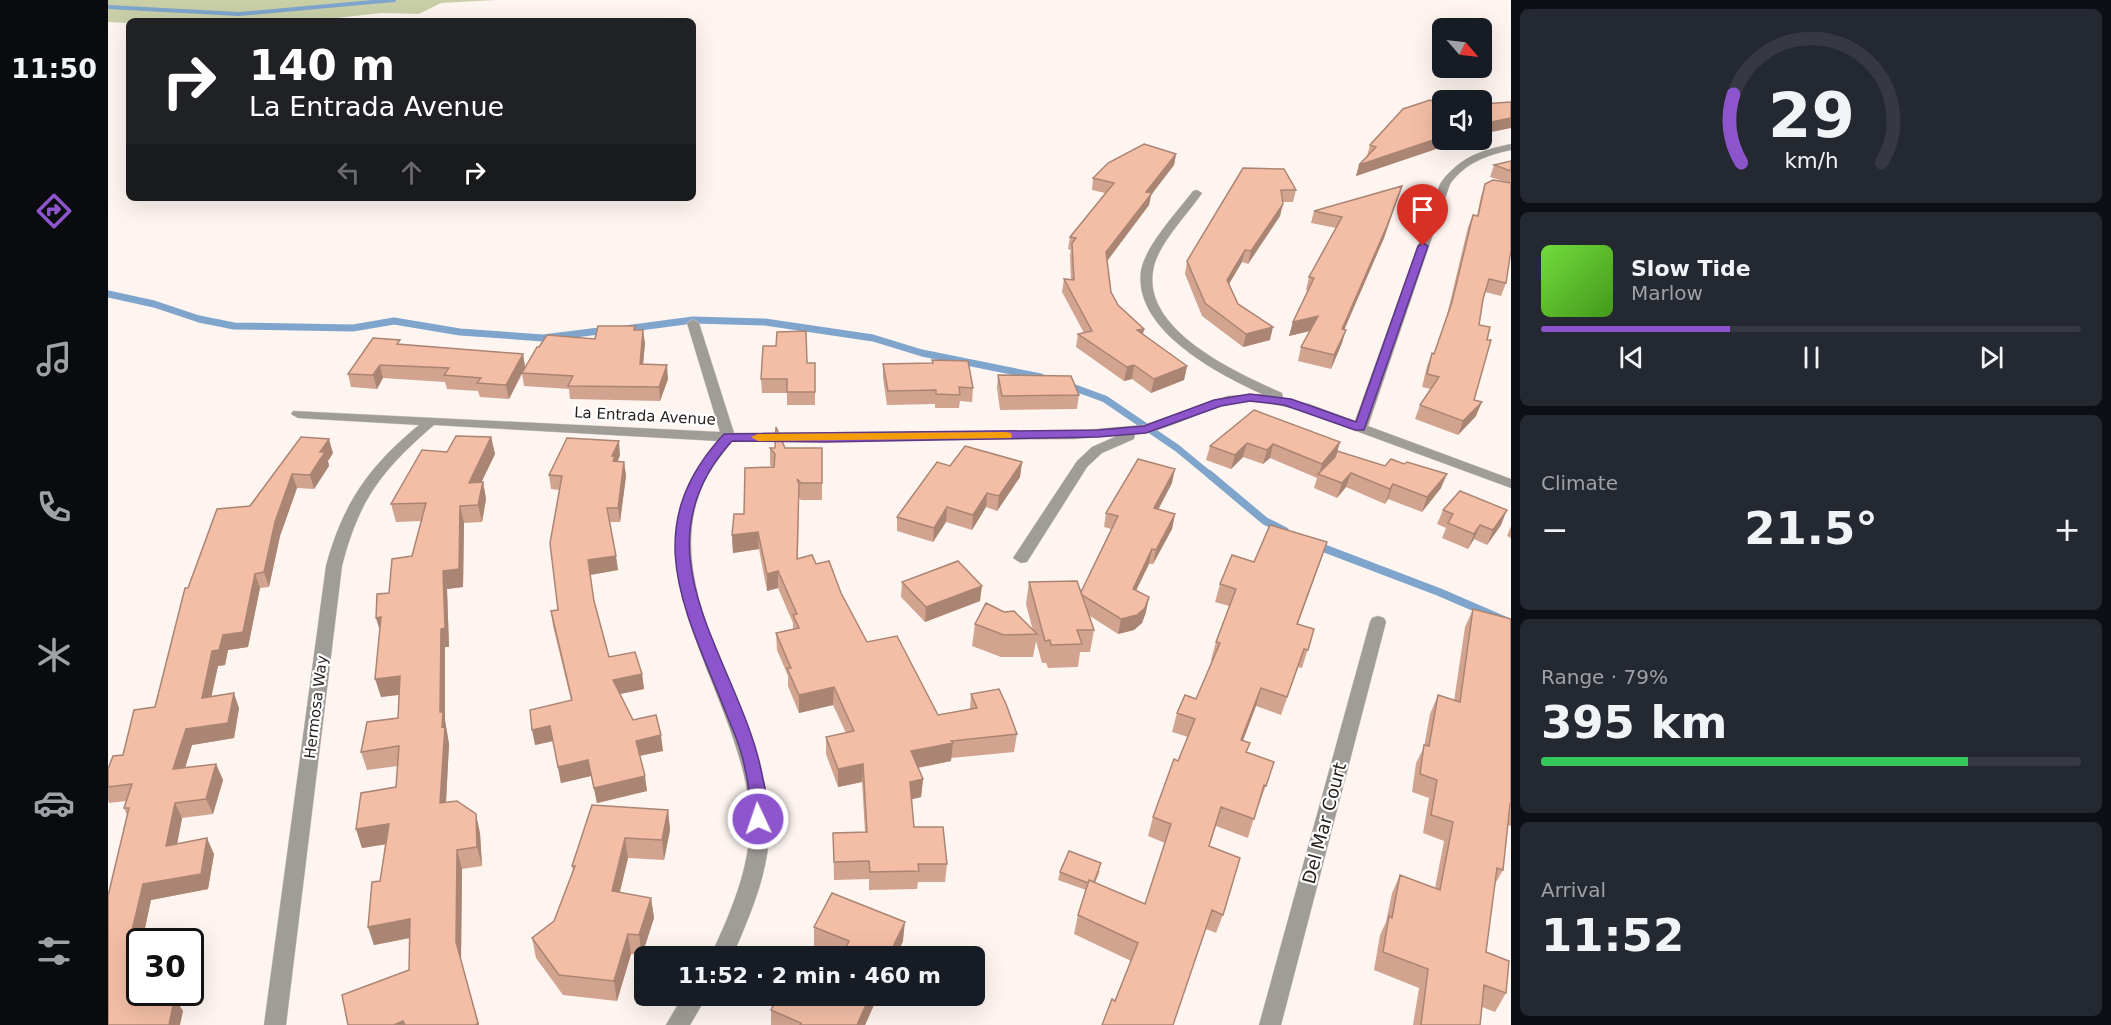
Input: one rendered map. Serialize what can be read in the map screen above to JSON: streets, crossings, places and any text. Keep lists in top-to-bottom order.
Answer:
{
  "streets": {
    "street": ["La Entrada Avenue", "Hermosa Way", "Del Mar Court"]
  },
  "crossings": [
    ["La Entrada Avenue", "Hermosa Way"]
  ],
  "north": "bottom right",
  "page": {
    "tabs": "11:50",
    "turn": ["140 m", "La Entrada Avenue"],
    "song": ["Slow Tide", "Marlow"],
    "tile": [
      "Climate",
      ["Range · 79%", "395 km"],
      ["Arrival", "11:52"]
    ],
    "heat": ["−", "21.5°", "+"],
    "limit": "30",
    "trip": "11:52 · 2 min · 460 m",
    "gauge": ["29", "km/h"]
  }
}
